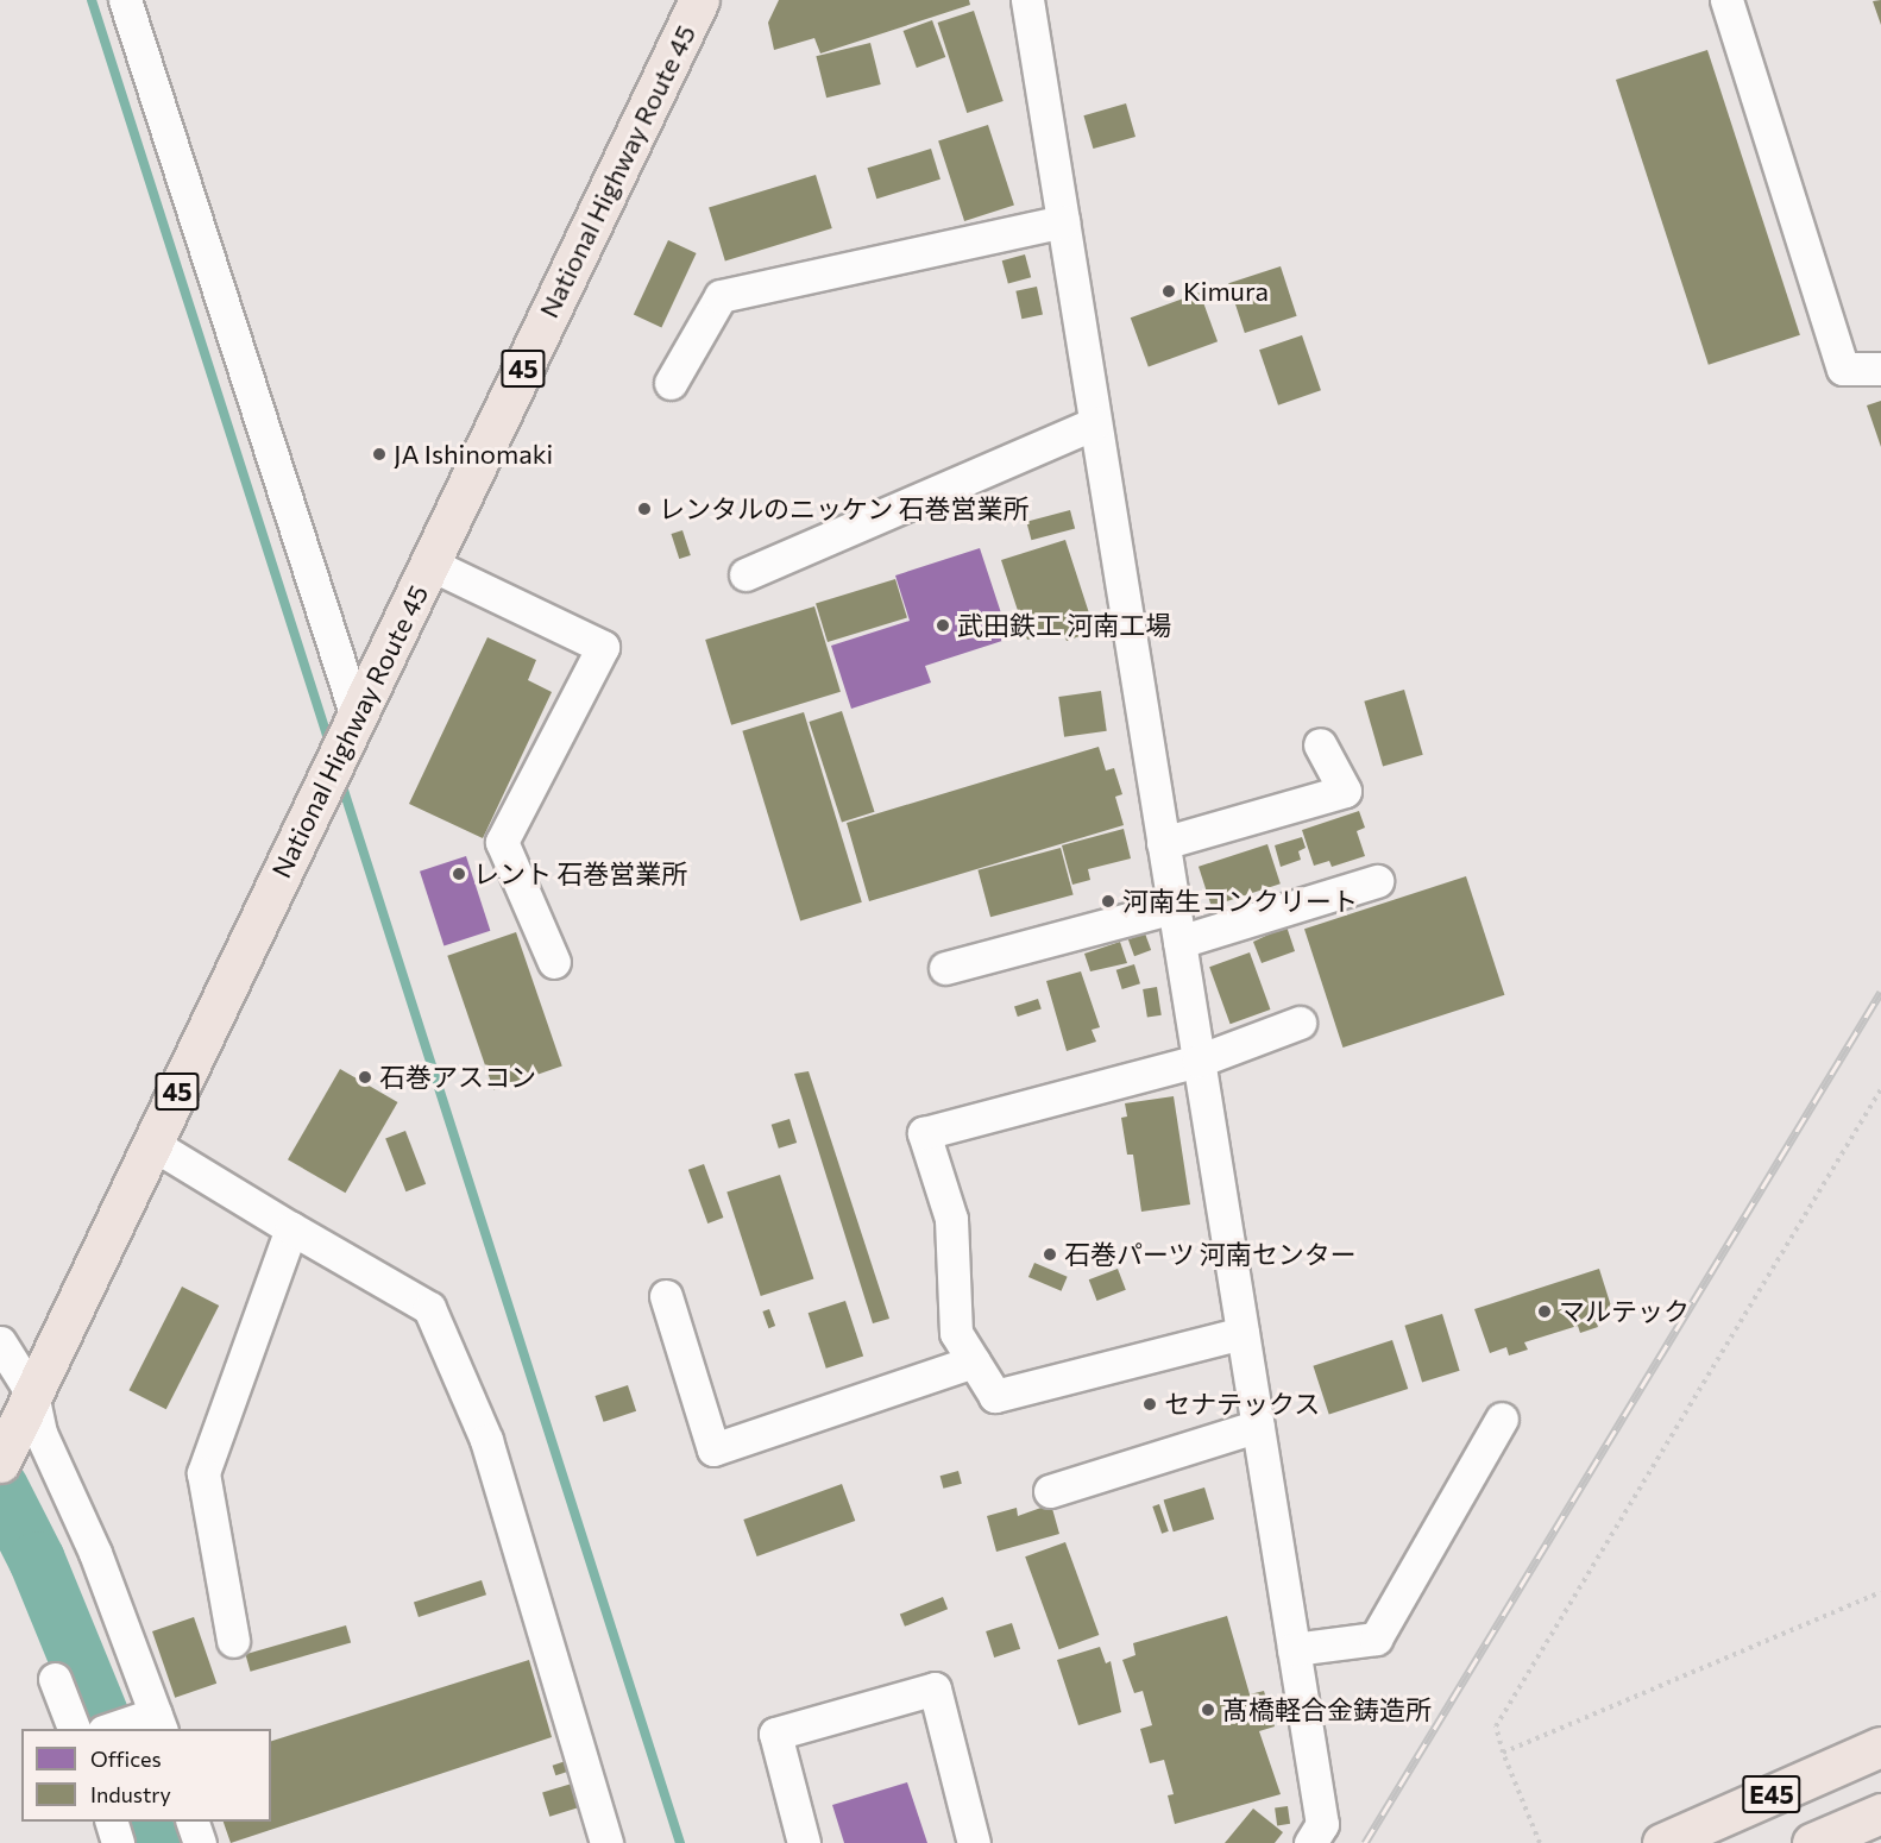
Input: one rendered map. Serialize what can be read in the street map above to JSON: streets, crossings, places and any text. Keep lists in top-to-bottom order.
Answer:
{
  "streets": {
    "highway": ["National Highway Route 45", "45", "E45"]
  },
  "places": [
    "Kimura",
    "JA Ishinomaki",
    "レンタルのニッケン 石巻営業所",
    "武田鉄工 河南工場",
    "レント 石巻営業所",
    "河南生コンクリート",
    "石巻アスコン",
    "石巻パーツ 河南センター",
    "マルテック",
    "セナテックス",
    "髙橋軽合金鋳造所"
  ],
  "legend": ["Offices", "Industry"]
}
